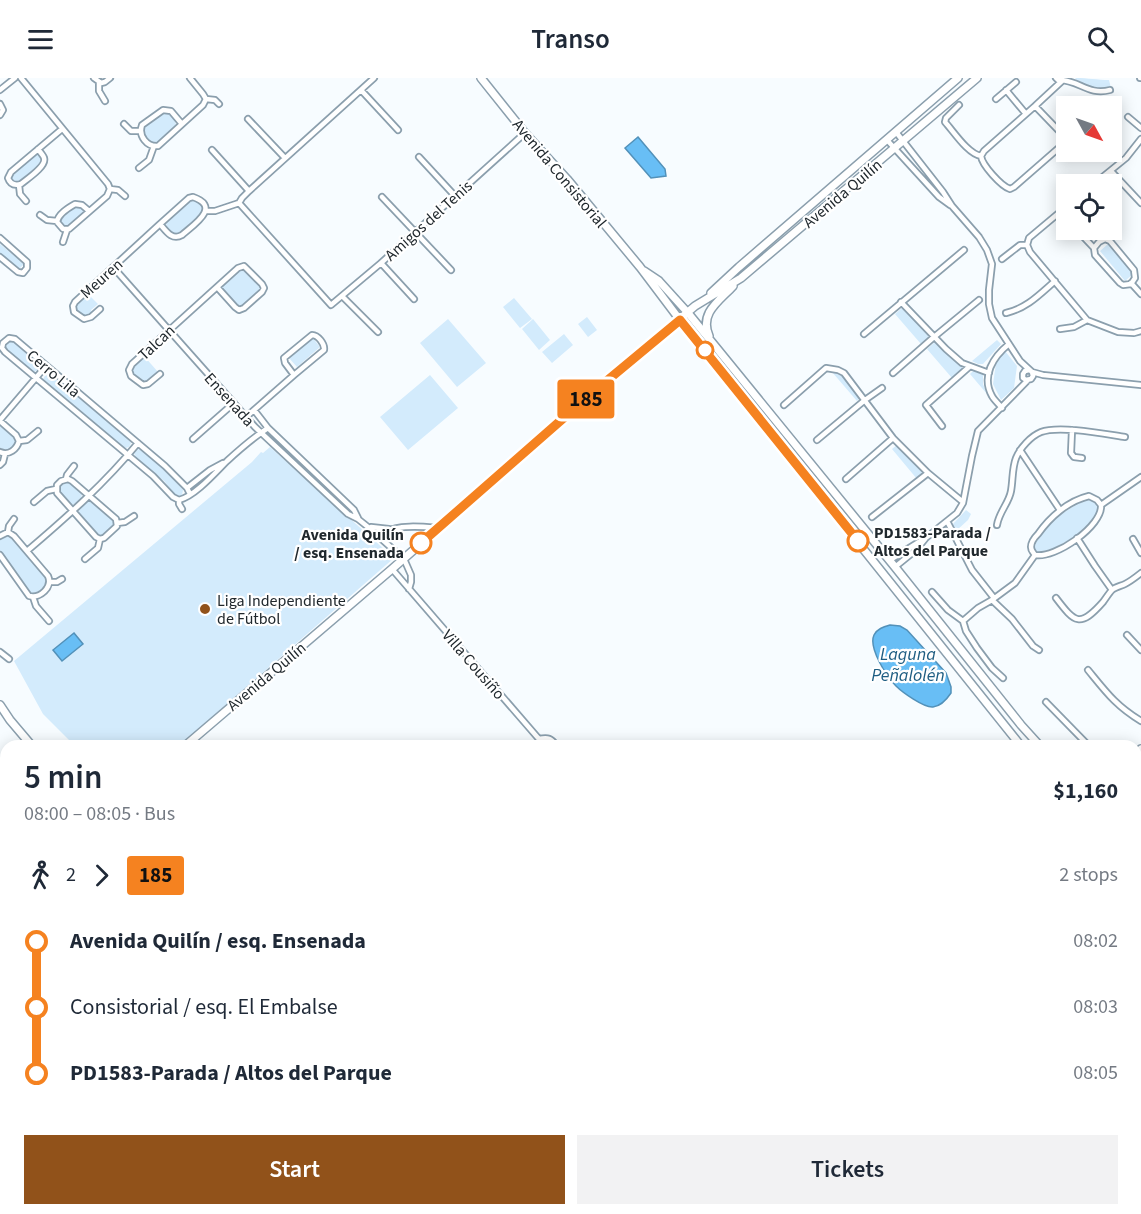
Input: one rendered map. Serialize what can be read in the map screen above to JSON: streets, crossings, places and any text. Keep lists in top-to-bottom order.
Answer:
{
  "streets": {
    "main road": ["Avenida Consistorial", "Avenida Quilín"],
    "street": [
      "Amigos del Tenis",
      "Meuren",
      "Talcan",
      "Cerro Lila",
      "Ensenada",
      "Villa Cousiño"
    ]
  },
  "crossings": [
    ["Avenida Consistorial", "Avenida Quilín"],
    ["Avenida Consistorial", "Amigos del Tenis"],
    ["Avenida Quilín", "Ensenada"],
    ["Avenida Quilín", "Villa Cousiño"],
    ["Meuren", "Ensenada"],
    ["Talcan", "Ensenada"]
  ],
  "water": ["Laguna Peñalolén"],
  "places": ["PD1583-Parada / Altos del Parque", "Avenida Quilín / esq. Ensenada", "Liga Independiente de Fútbol"],
  "lines": ["bus line 185"],
  "north": "bottom right",
  "page": {
    "header": "Transo",
    "on_map": "185",
    "heading": ["5 min", "08:00 – 08:05 · Bus", "$1,160"],
    "legs": ["2", "185", "2 stops"],
    "list": [
      {
        "name": "Avenida Quilín / esq. Ensenada",
        "value": "08:02"
      },
      {
        "name": "Consistorial / esq. El Embalse",
        "value": "08:03"
      },
      {
        "name": "PD1583-Parada / Altos del Parque",
        "value": "08:05"
      }
    ],
    "buttons": ["Start", "Tickets"]
  }
}
